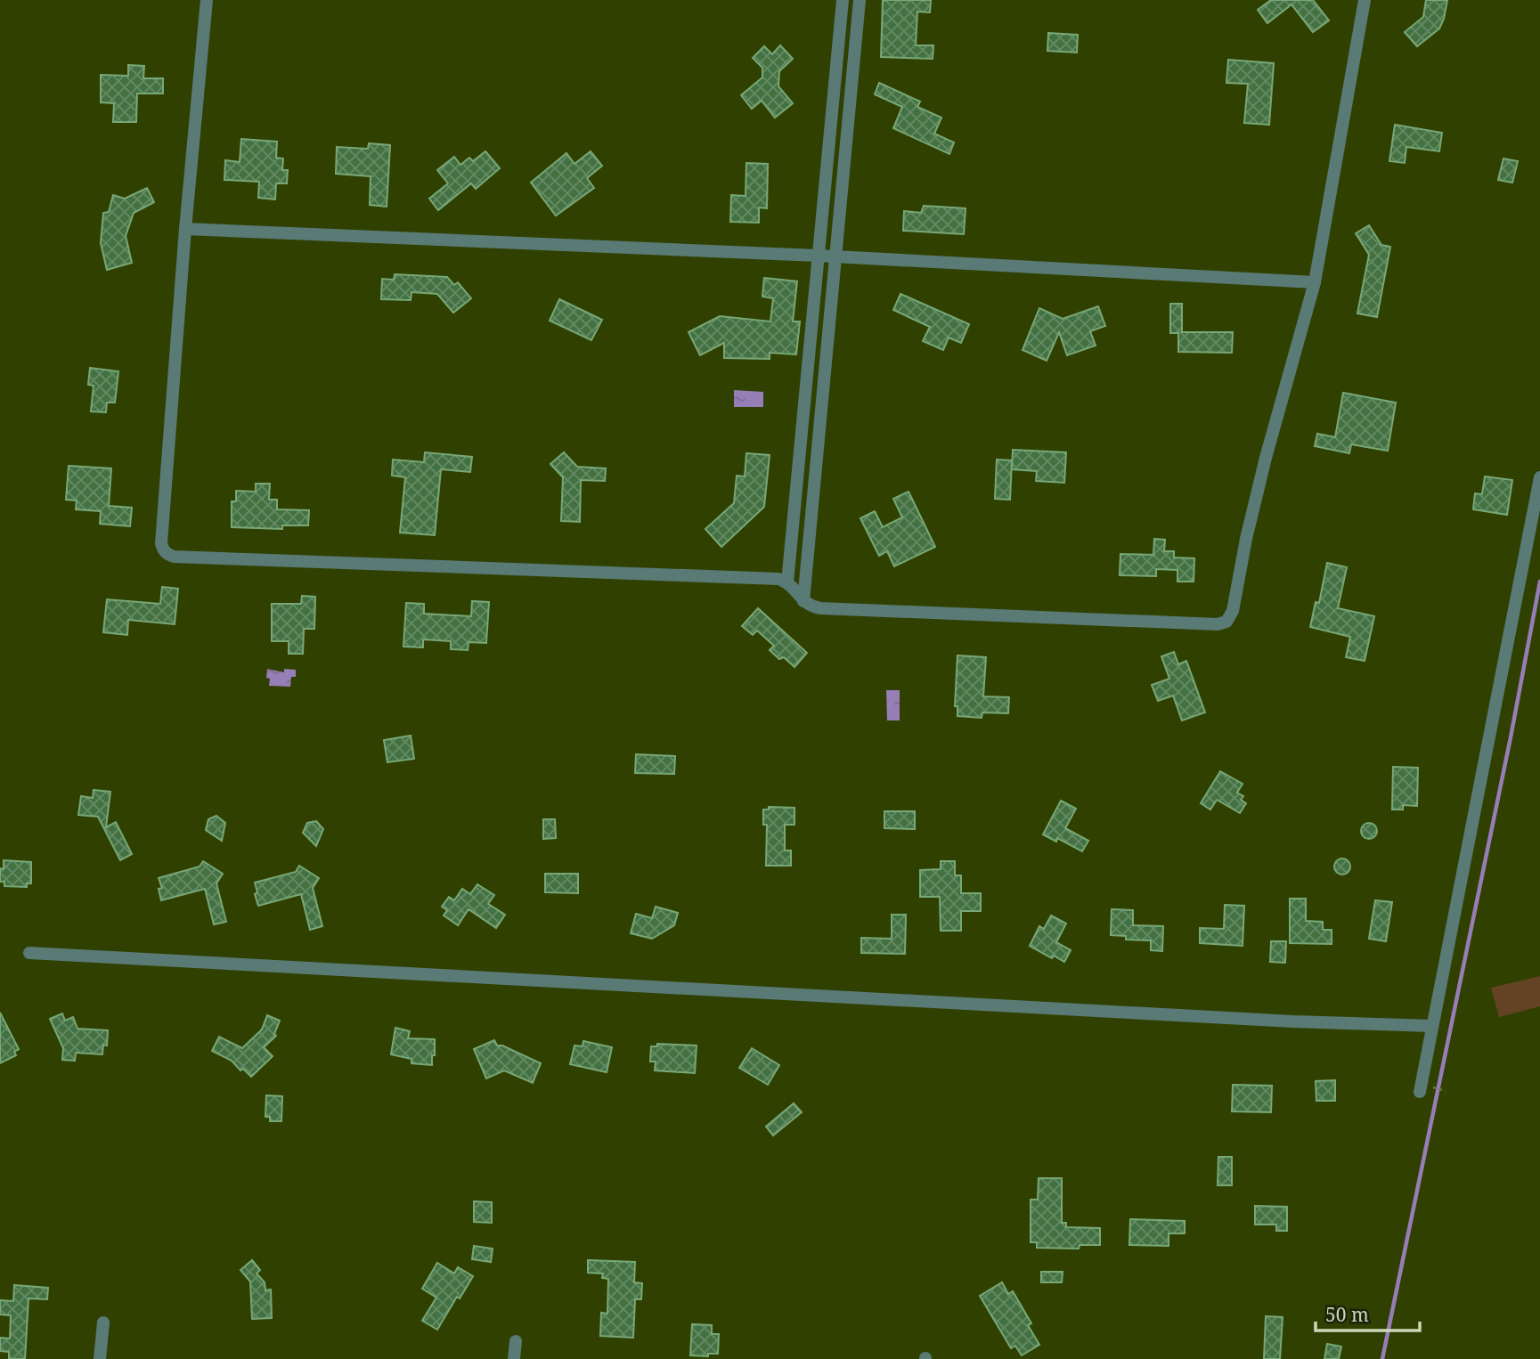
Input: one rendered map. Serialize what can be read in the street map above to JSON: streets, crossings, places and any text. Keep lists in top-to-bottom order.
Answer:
{
  "scale_bar": "50 m"
}
